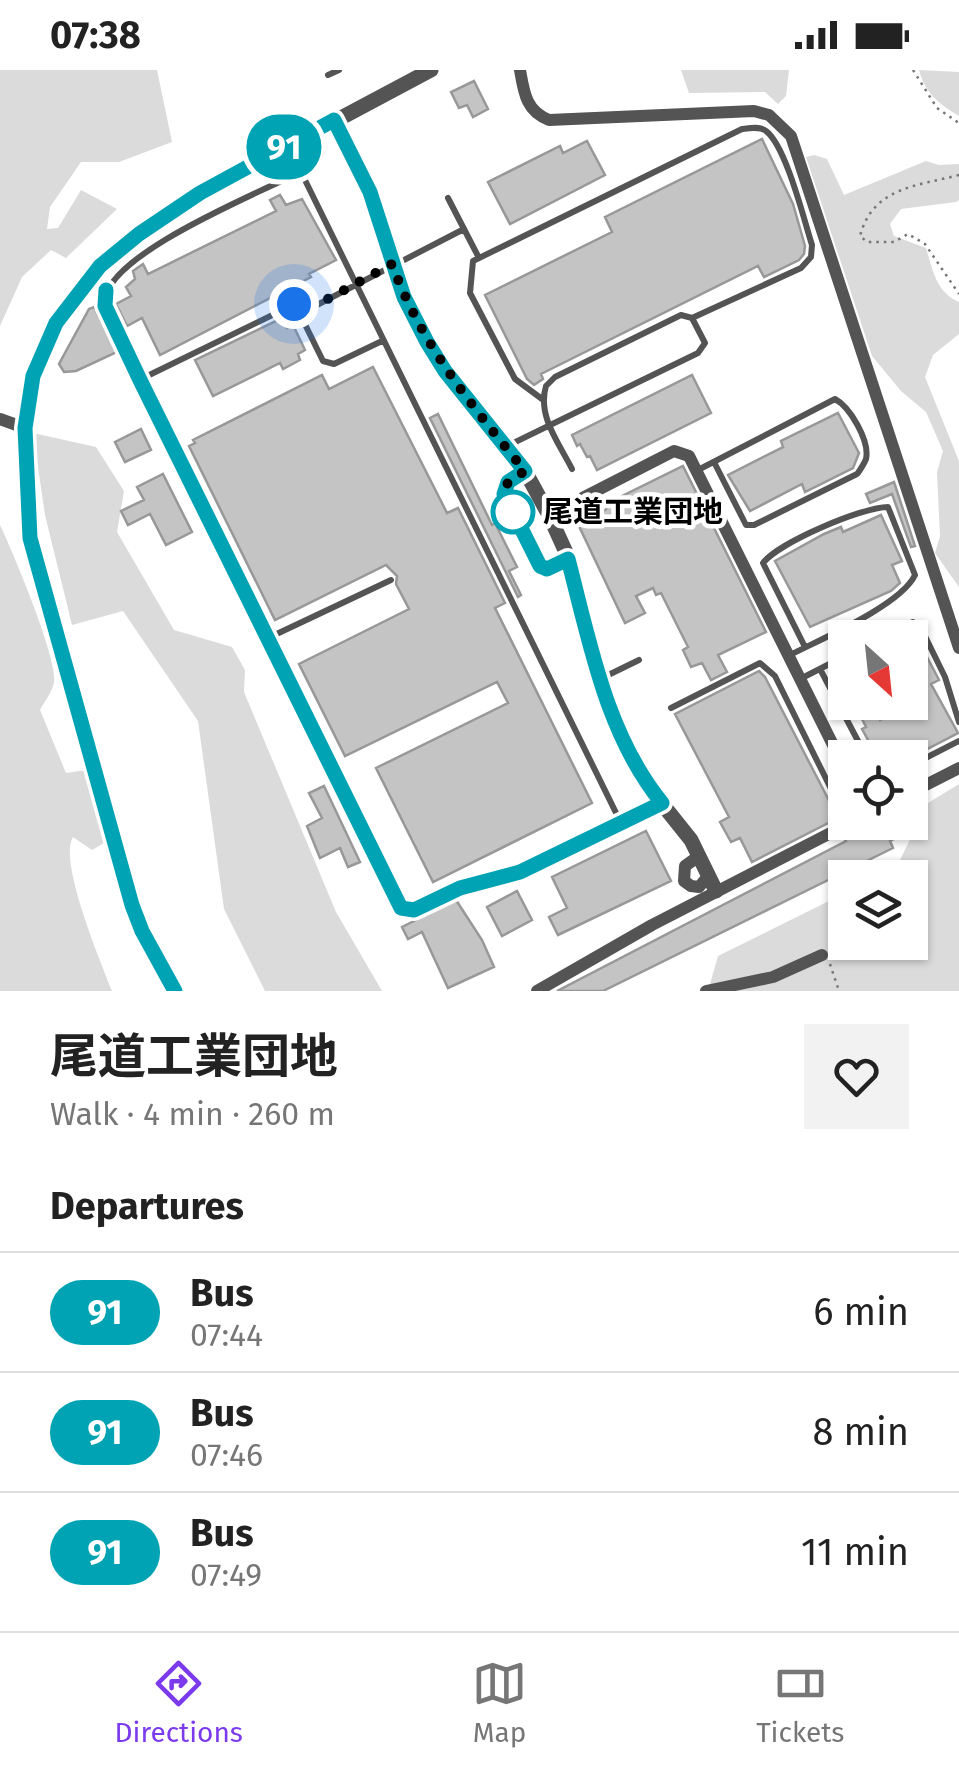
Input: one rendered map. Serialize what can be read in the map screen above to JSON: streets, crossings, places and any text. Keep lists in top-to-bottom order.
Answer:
{
  "places": ["尾道工業団地"],
  "lines": ["bus line 91"],
  "north": "bottom right",
  "page": {
    "status": "07:38",
    "on_map": "91",
    "heading": [
      ["尾道工業団地", "Walk · 4 min · 260 m"],
      "Departures"
    ],
    "list": [
      {
        "mark": "91",
        "name": "Bus",
        "note": "07:44",
        "value": "6 min"
      },
      {
        "mark": "91",
        "name": "Bus",
        "note": "07:46",
        "value": "8 min"
      },
      {
        "mark": "91",
        "name": "Bus",
        "note": "07:49",
        "value": "11 min"
      }
    ],
    "tabs": ["Directions", "Map", "Tickets"]
  }
}
